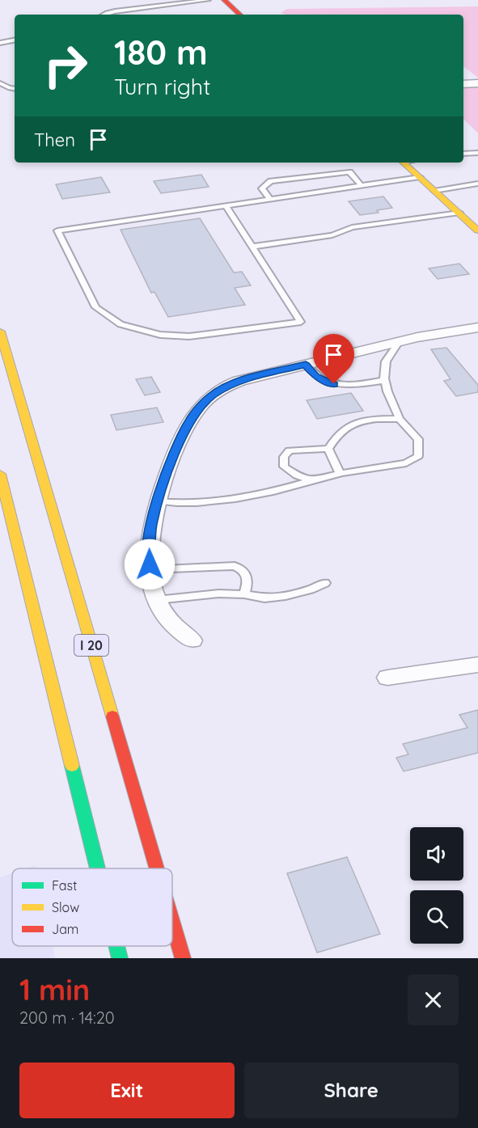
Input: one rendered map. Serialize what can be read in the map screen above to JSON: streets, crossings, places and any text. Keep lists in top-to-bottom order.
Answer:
{
  "streets": {
    "main road": ["I 20"]
  },
  "legend": ["Fast", "Slow", "Jam"],
  "page": {
    "turn": ["180 m", "Turn right"],
    "then": "Then",
    "heading": ["1 min", "200 m · 14:20"],
    "buttons": ["Exit", "Share"]
  }
}
